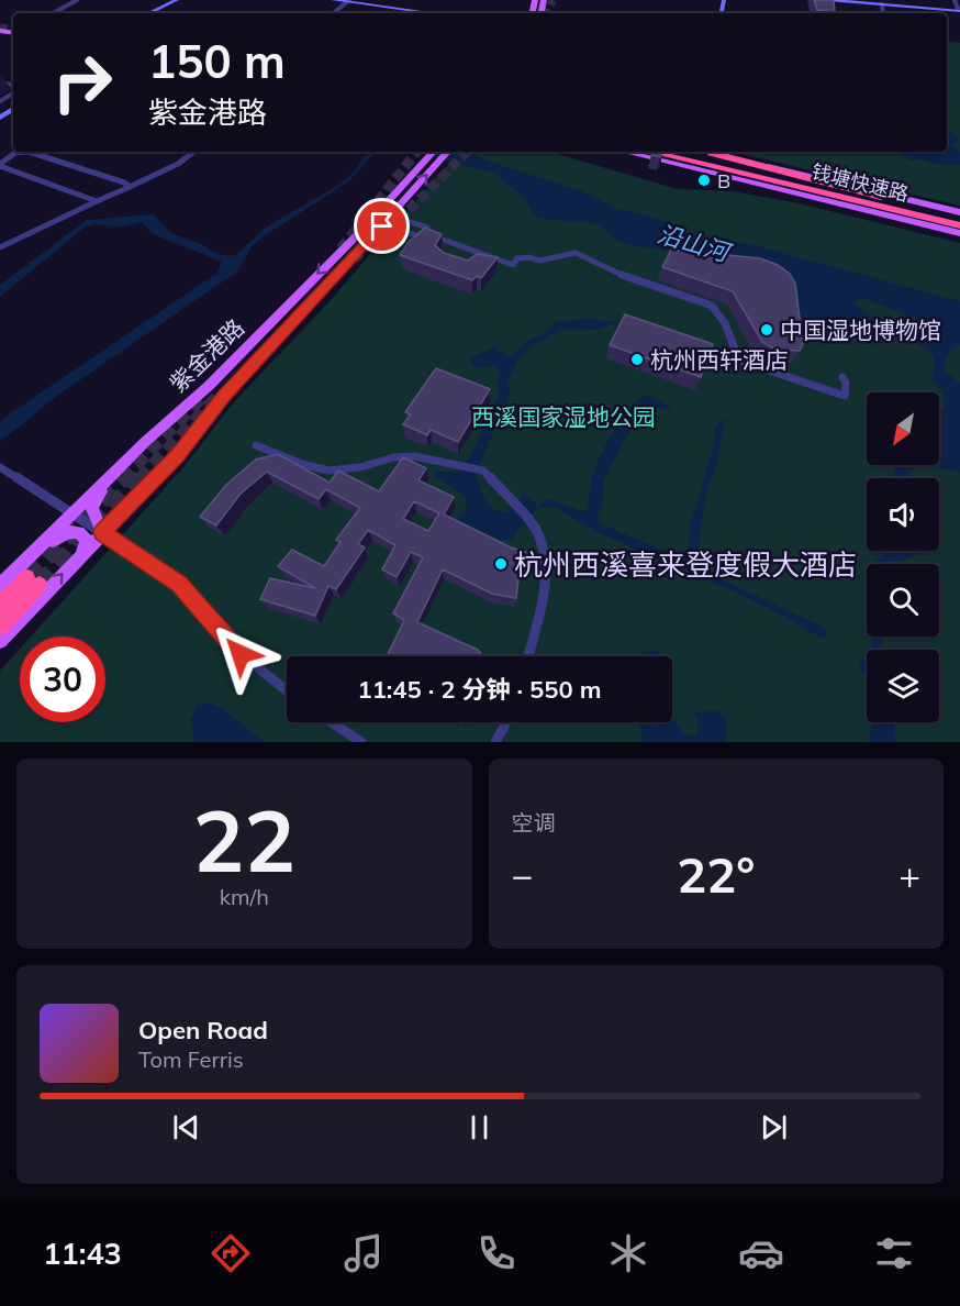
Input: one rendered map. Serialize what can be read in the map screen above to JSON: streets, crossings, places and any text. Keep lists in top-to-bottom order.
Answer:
{
  "streets": {
    "highway": ["钱塘快速路"],
    "main road": ["紫金港路"]
  },
  "water": ["沿山河"],
  "parks": ["西溪国家湿地公园"],
  "places": [
    "B",
    "中国湿地博物馆",
    "杭州西轩酒店",
    "杭州西溪喜来登度假大酒店"
  ],
  "north": "bottom left",
  "page": {
    "turn": ["150 m", "紫金港路"],
    "limit": "30",
    "trip": "11:45 · 2 分钟 · 550 m",
    "tile": [
      ["22", "km/h"],
      "空调"
    ],
    "heat": ["−", "22°", "+"],
    "song": ["Open Road", "Tom Ferris"],
    "tabs": "11:43"
  }
}
